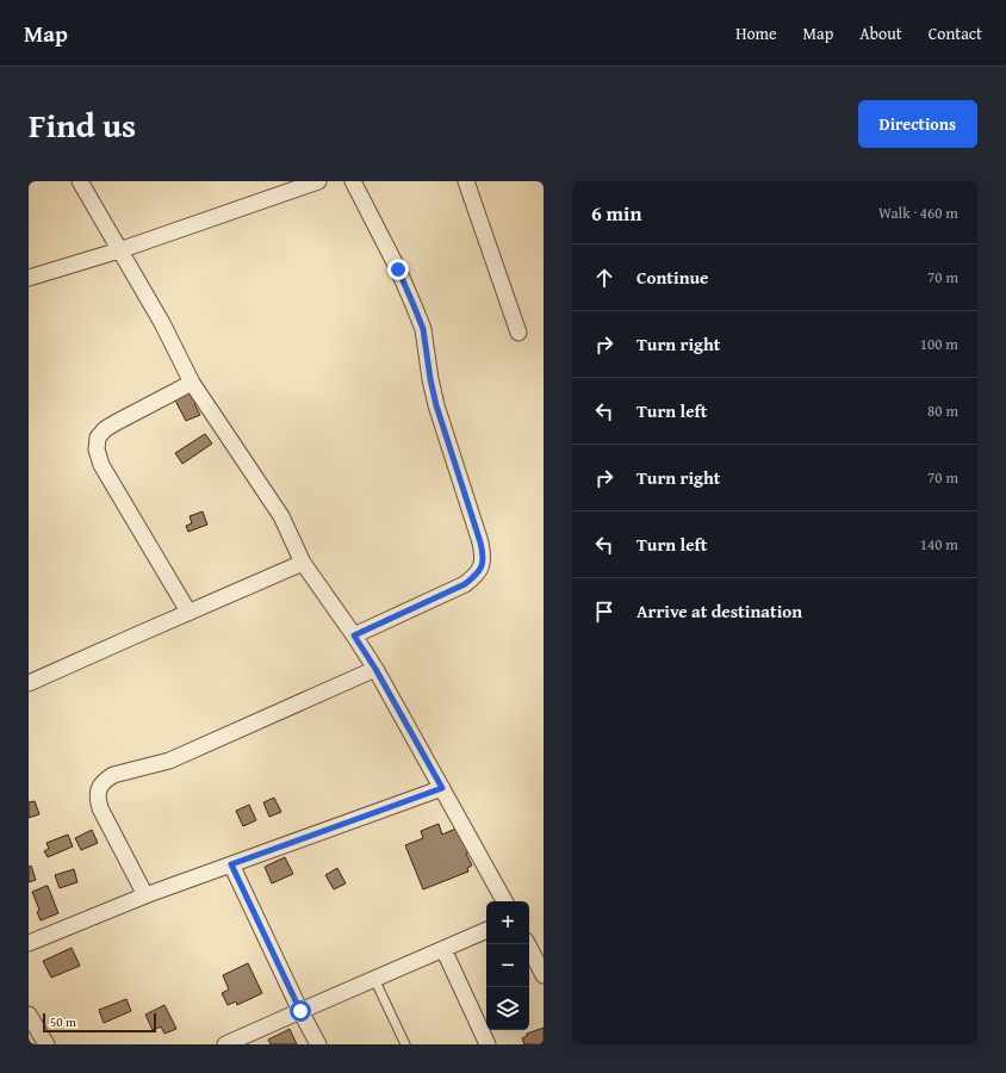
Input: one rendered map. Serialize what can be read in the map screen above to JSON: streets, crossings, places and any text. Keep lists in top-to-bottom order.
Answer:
{
  "scale_bar": "50 m",
  "page": {
    "header": "Map",
    "nav": [
      "Home",
      "Map",
      "About",
      "Contact"
    ],
    "title": "Find us",
    "buttons": "Directions",
    "heading": ["6 min", "Walk · 460 m"],
    "list": [
      ["Continue", "70 m"],
      ["Turn right", "100 m"],
      ["Turn left", "80 m"],
      ["Turn right", "70 m"],
      ["Turn left", "140 m"],
      "Arrive at destination"
    ],
    "map_buttons": ["+", "−"],
    "scale": "50 m"
  }
}
